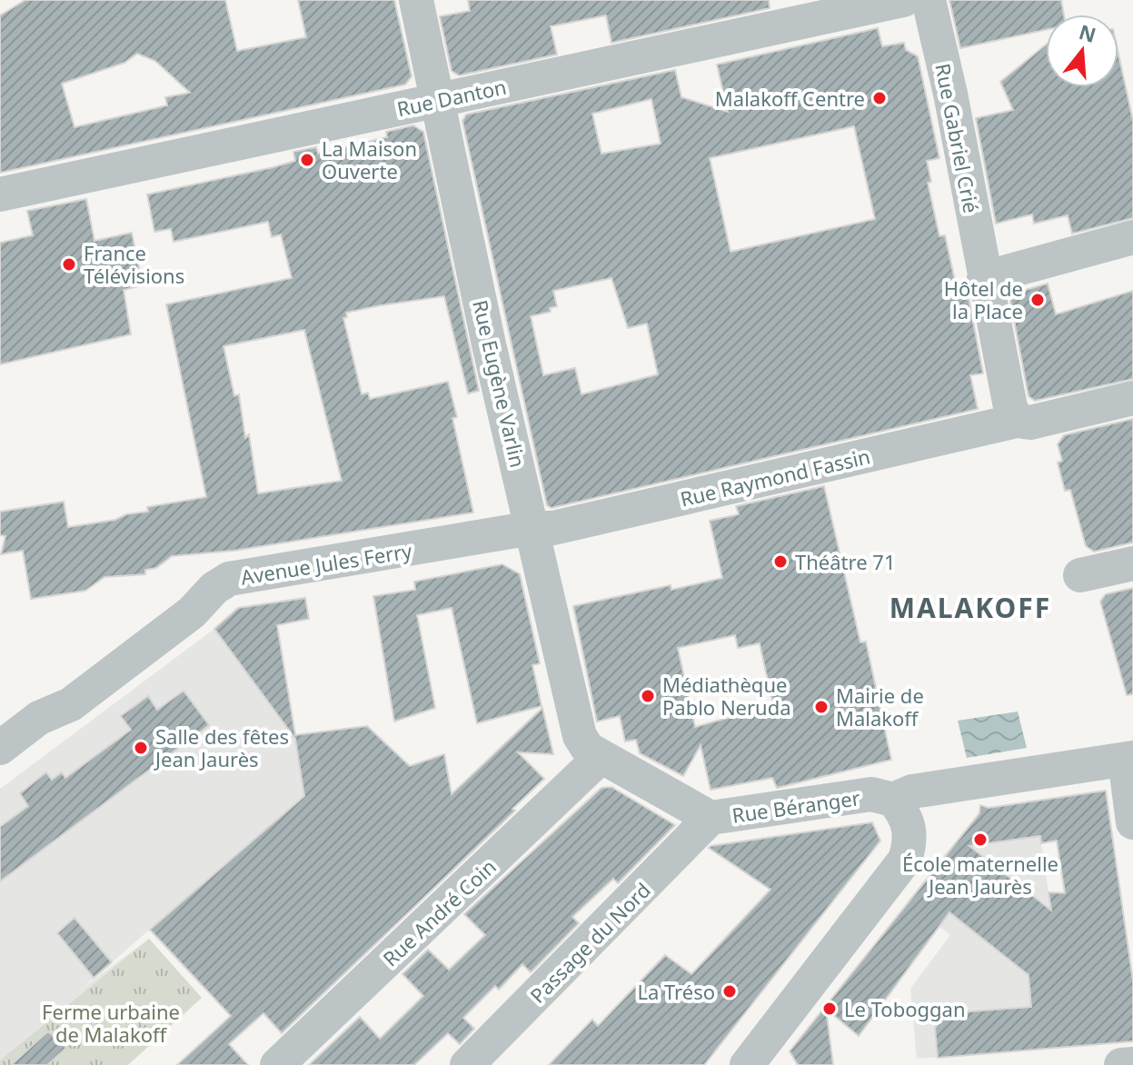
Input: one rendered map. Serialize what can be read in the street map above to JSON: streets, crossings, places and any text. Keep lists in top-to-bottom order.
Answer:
{
  "streets": {
    "street": [
      "Rue Danton",
      "Rue Gabriel Crié",
      "Rue Eugène Varlin",
      "Rue Raymond Fassin",
      "Avenue Jules Ferry",
      "Rue Béranger",
      "Rue André Coin",
      "Passage du Nord"
    ]
  },
  "crossings": [
    ["Rue Danton", "Rue Eugène Varlin"],
    ["Rue Eugène Varlin", "Rue Raymond Fassin"],
    ["Rue Eugène Varlin", "Avenue Jules Ferry"],
    ["Rue Eugène Varlin", "Rue Béranger"],
    ["Rue Eugène Varlin", "Rue André Coin"],
    ["Rue Raymond Fassin", "Avenue Jules Ferry"],
    ["Rue Béranger", "Rue André Coin"],
    ["Rue Béranger", "Passage du Nord"]
  ],
  "districts": ["MALAKOFF"],
  "parks": ["Ferme urbaine de Malakoff"],
  "places": [
    "Malakoff Centre",
    "La Maison Ouverte",
    "France Télévisions",
    "Hôtel de la Place",
    "Théâtre 71",
    "Médiathèque Pablo Neruda",
    "Mairie de Malakoff",
    "Salle des fêtes Jean Jaurès",
    "École maternelle Jean Jaurès",
    "La Tréso",
    "Le Toboggan"
  ],
  "north": "top"
}
